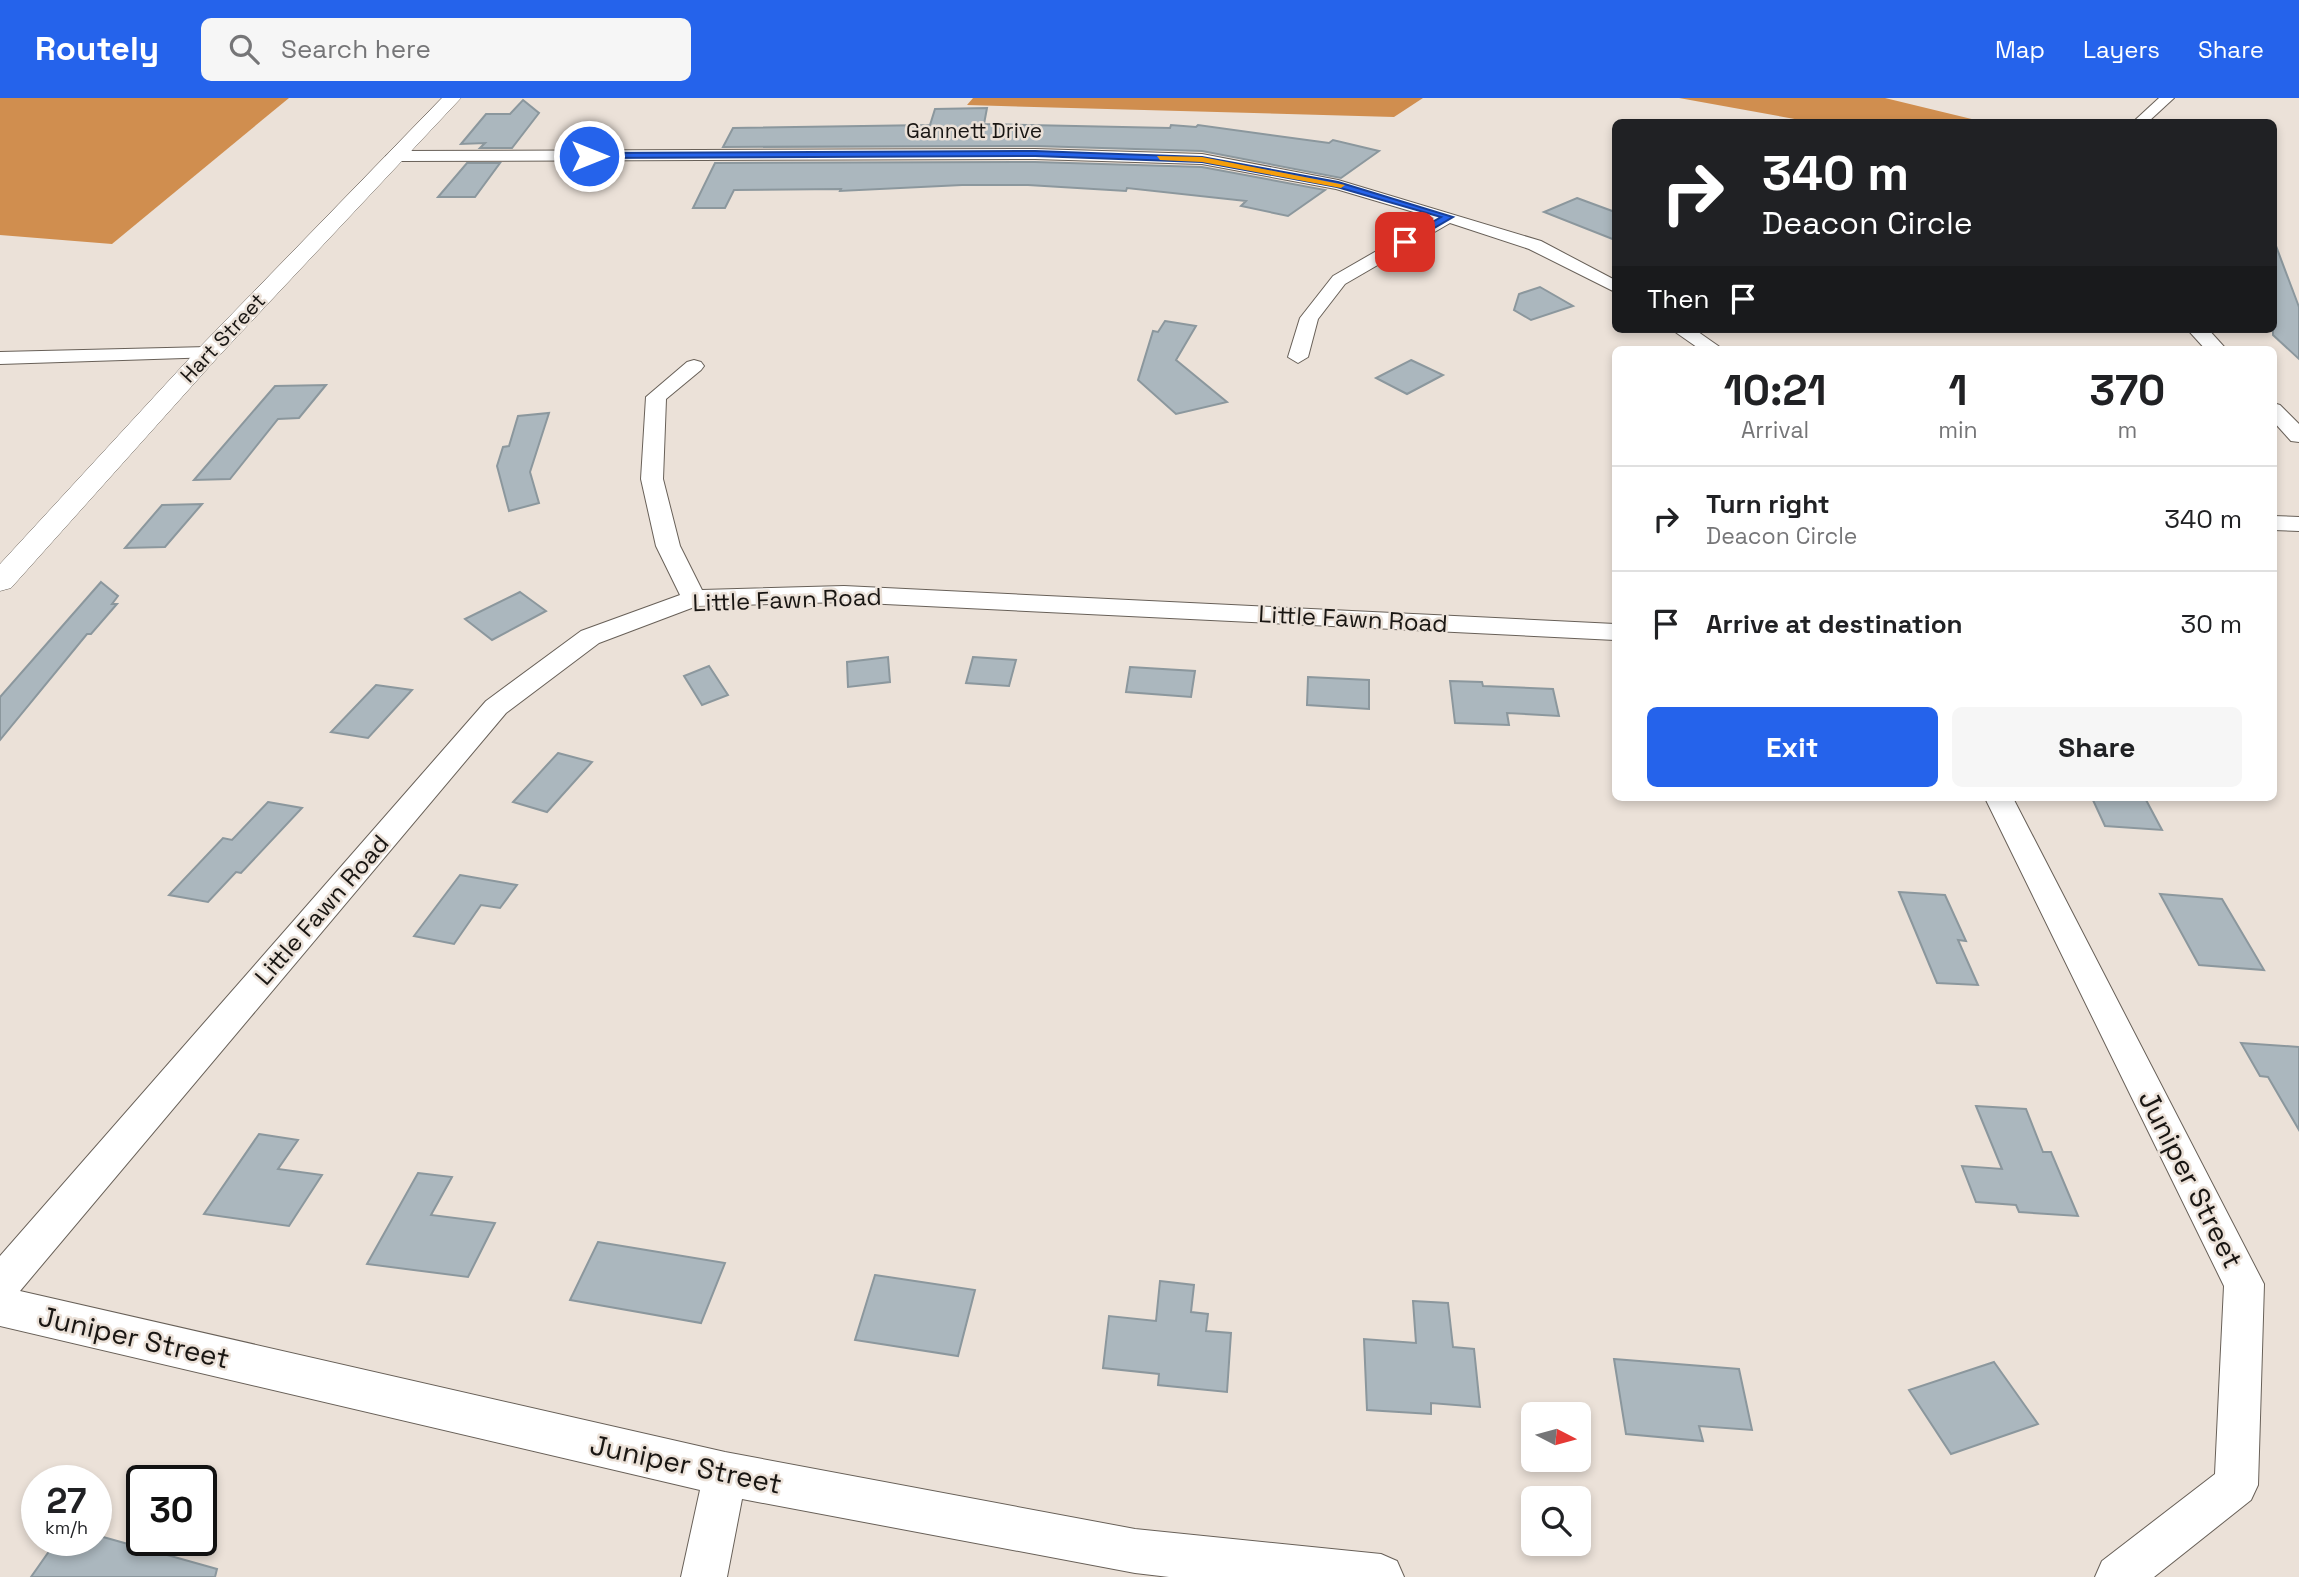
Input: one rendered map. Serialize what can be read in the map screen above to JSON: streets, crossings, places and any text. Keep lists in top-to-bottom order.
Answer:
{
  "streets": {
    "street": [
      "Gannett Drive",
      "Hart Street",
      "Little Fawn Road",
      "Juniper Street"
    ]
  },
  "crossings": [
    ["Gannett Drive", "Hart Street"]
  ],
  "north": "right",
  "page": {
    "header": "Routely",
    "search": "Search here",
    "nav": ["Map", "Layers", "Share"],
    "turn": ["340 m", "Deacon Circle"],
    "then": "Then",
    "eta": [
      "10:21",
      "Arrival",
      "1",
      "min",
      "370",
      "m"
    ],
    "list": [
      {
        "name": "Turn right",
        "note": "Deacon Circle",
        "value": "340 m"
      },
      {
        "name": "Arrive at destination",
        "value": "30 m"
      }
    ],
    "buttons": ["Exit", "Share"],
    "speed": "27 km/h",
    "limit": "30"
  }
}
